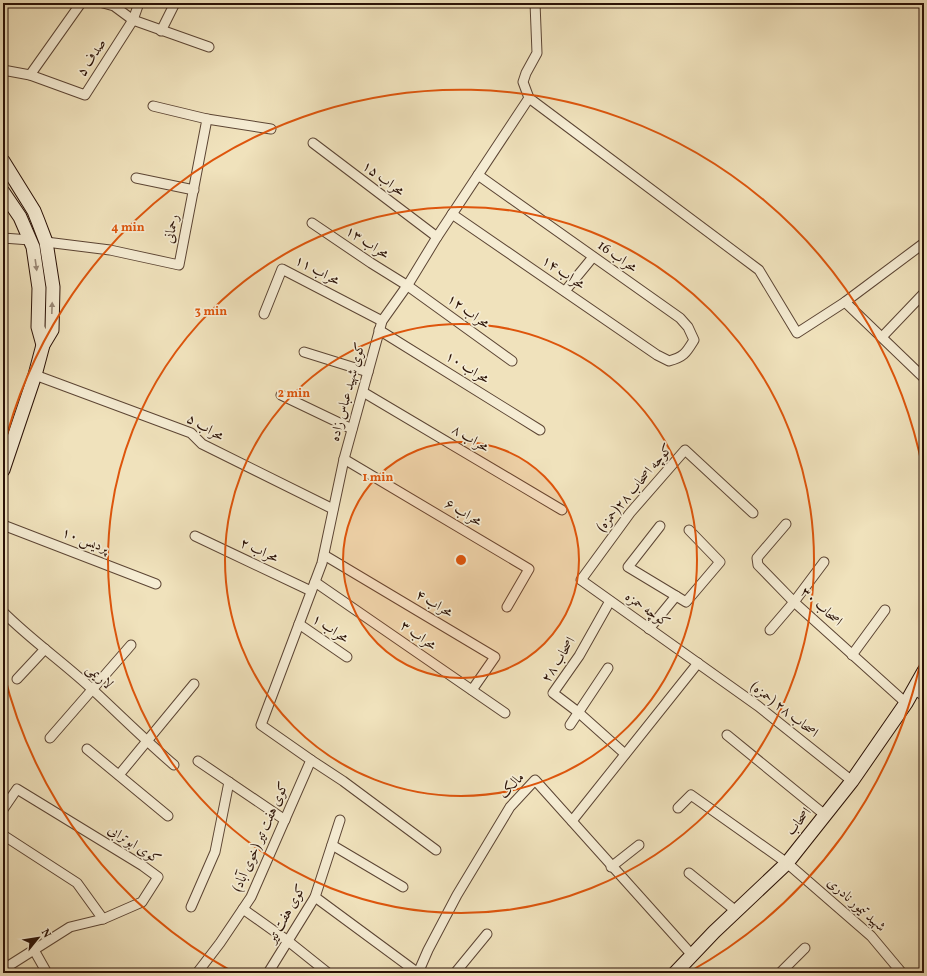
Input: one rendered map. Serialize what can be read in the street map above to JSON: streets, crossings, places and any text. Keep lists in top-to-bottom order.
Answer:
{
  "streets": {
    "main road": ["اصحاب"],
    "street": [
      "صدف ۵",
      "محراب ۱۵",
      "رحمانی",
      "محراب ۱۳",
      "محراب 16",
      "محراب ۱۱",
      "محراب ۱۴",
      "محراب ۱۲",
      "محراب ۱۰",
      "کوی شهید عباس زاده",
      "محراب ۵",
      "محراب ۸",
      "کوچه اصحاب ۲۸(حمزه)",
      "محراب ۶",
      "پردیس ۱۰",
      "محراب ۲",
      "محراب ۴",
      "اصحاب ۳۰",
      "کوچه حمزه",
      "محراب ۱",
      "محراب ۳",
      "اصحاب ۲۸",
      "لاریمی",
      "اصحاب ۲۸ (حمزه)",
      "مالک",
      "کوی هفت تیر (خوی آباد)",
      "کوی ابوترابی",
      "شهید تیمور نادری",
      "کوی هفت تیر"
    ]
  },
  "crossings": [
    ["محراب ۱۵", "کوی شهید عباس زاده"],
    ["محراب ۱۳", "محراب ۱۲"],
    ["محراب ۱۳", "کوی شهید عباس زاده"],
    ["محراب 16", "محراب ۱۴"],
    ["محراب 16", "کوی شهید عباس زاده"],
    ["محراب ۱۱", "محراب ۱۰"],
    ["محراب ۱۱", "کوی شهید عباس زاده"],
    ["محراب ۱۴", "کوی شهید عباس زاده"],
    ["محراب ۱۲", "کوی شهید عباس زاده"],
    ["محراب ۱۰", "کوی شهید عباس زاده"],
    ["کوی شهید عباس زاده", "محراب ۵"],
    ["کوی شهید عباس زاده", "محراب ۸"],
    ["کوی شهید عباس زاده", "محراب ۶"],
    ["کوی شهید عباس زاده", "محراب ۲"],
    ["کوی شهید عباس زاده", "محراب ۴"],
    ["کوی شهید عباس زاده", "محراب ۱"],
    ["کوی شهید عباس زاده", "محراب ۳"],
    ["کوی شهید عباس زاده", "کوی هفت تیر (خوی آباد)"],
    ["کوچه اصحاب ۲۸(حمزه)", "کوچه حمزه"],
    ["محراب ۴", "محراب ۳"],
    ["اصحاب ۳۰", "اصحاب"],
    ["کوچه حمزه", "اصحاب ۲۸"],
    ["کوچه حمزه", "اصحاب ۲۸ (حمزه)"],
    ["اصحاب ۲۸ (حمزه)", "اصحاب"],
    ["مالک", "اصحاب"],
    ["مالک", "کوی هفت تیر"],
    ["اصحاب", "شهید تیمور نادری"]
  ],
  "north": "top right",
  "rings": [
    "4 min",
    "3 min",
    "2 min",
    "1 min"
  ]
}
